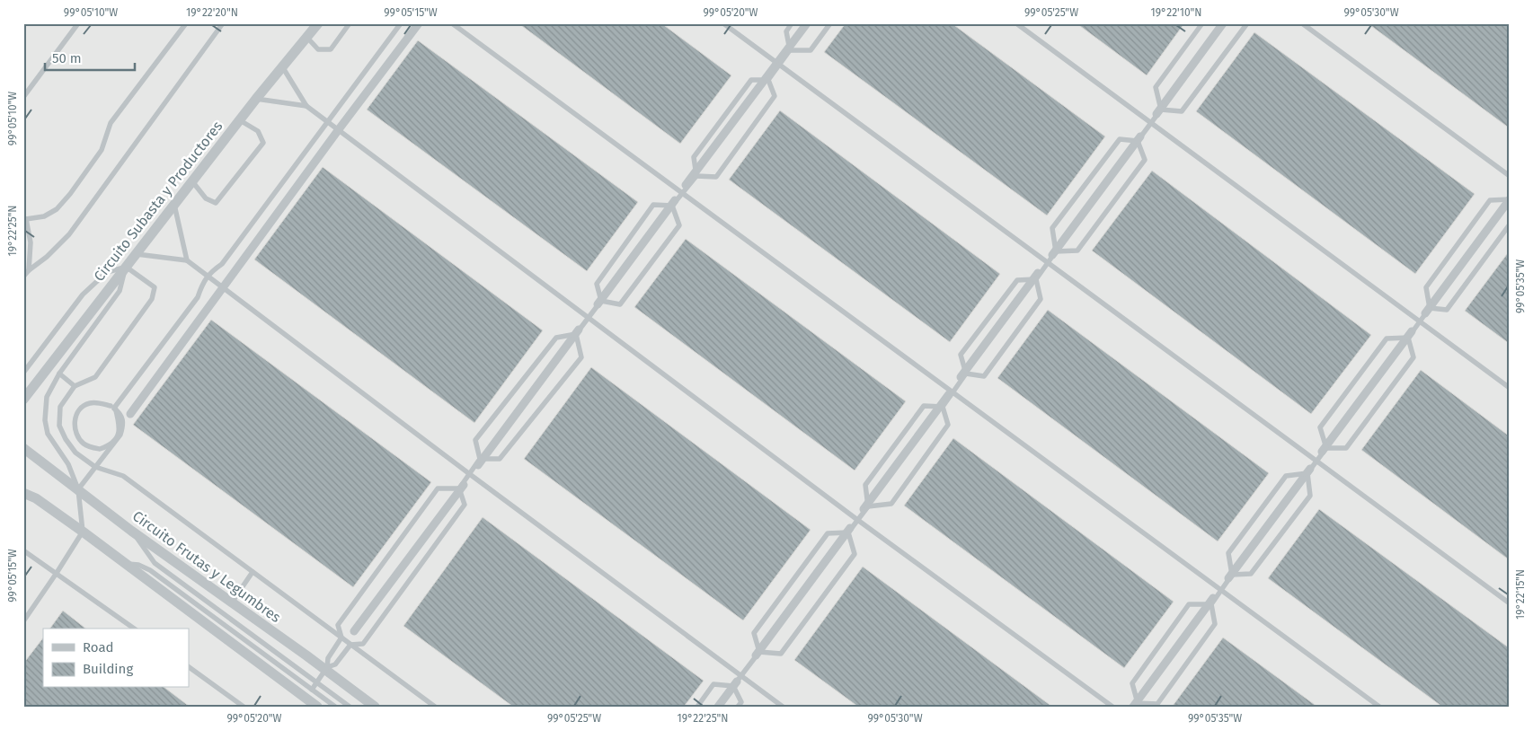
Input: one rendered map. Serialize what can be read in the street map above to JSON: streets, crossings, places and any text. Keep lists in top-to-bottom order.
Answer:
{
  "streets": {
    "street": ["Circuito Subasta y Productores", "Circuito Frutas y Legumbres"]
  },
  "legend": ["Road", "Building"],
  "scale_bar": "50 m",
  "coordinates": [
    "99°05'10\"W",
    "19°22'20\"N",
    "99°05'15\"W",
    "99°05'20\"W",
    "99°05'25\"W",
    "19°22'10\"N",
    "99°05'30\"W",
    "19°22'25\"N",
    "99°05'35\"W",
    "19°22'15\"N"
  ]
}
